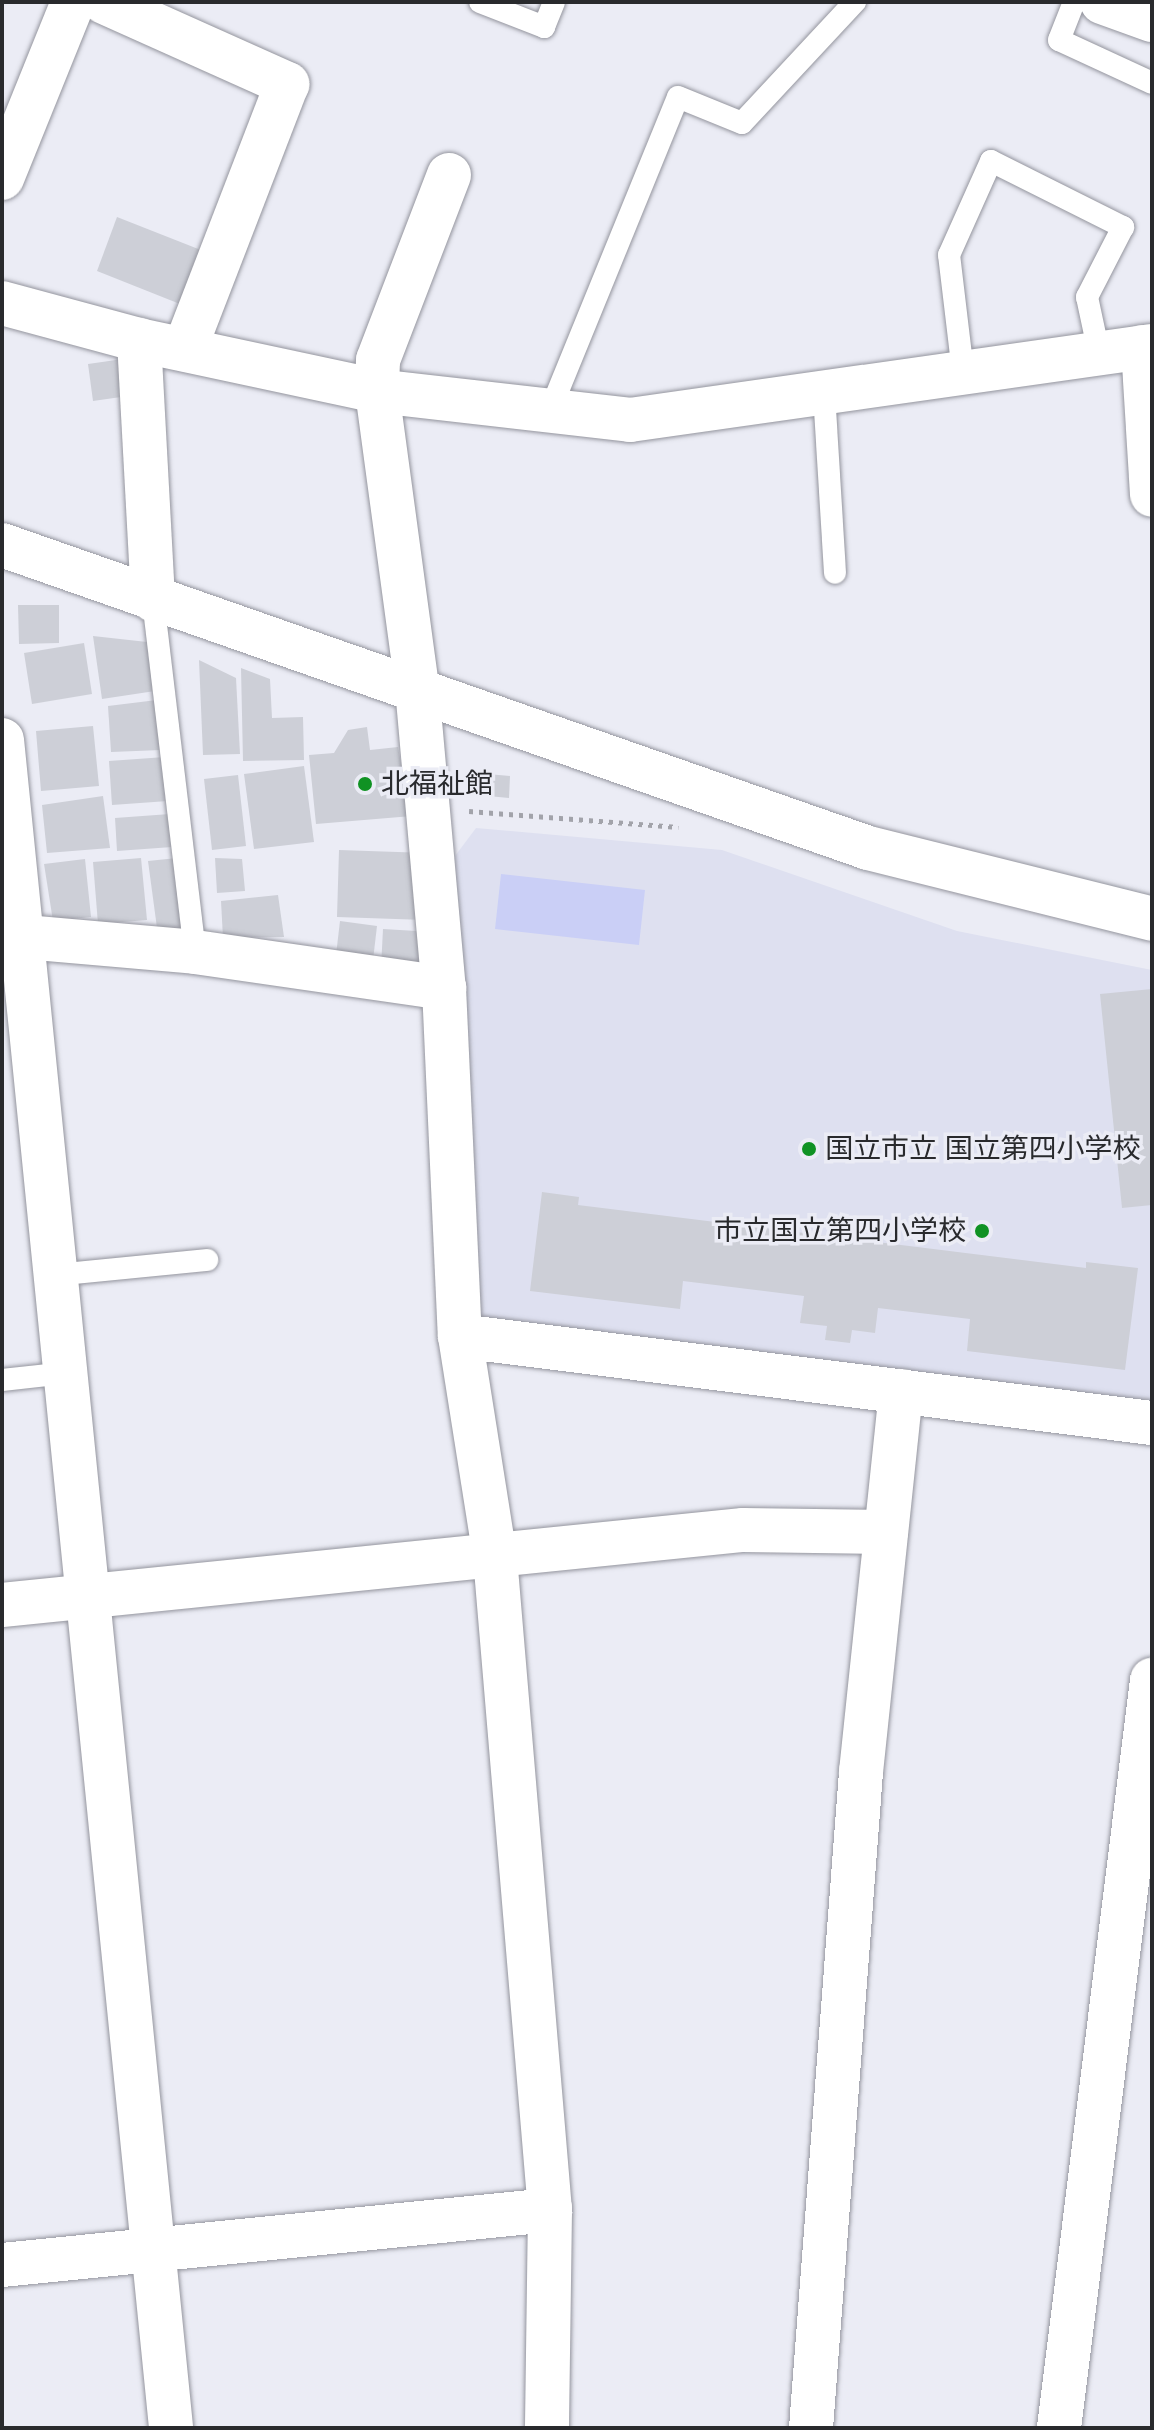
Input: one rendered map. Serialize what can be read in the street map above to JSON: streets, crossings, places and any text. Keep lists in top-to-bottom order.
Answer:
{
  "places": ["北福祉館", "国立市立 国立第四小学校", "市立国立第四小学校"]
}
